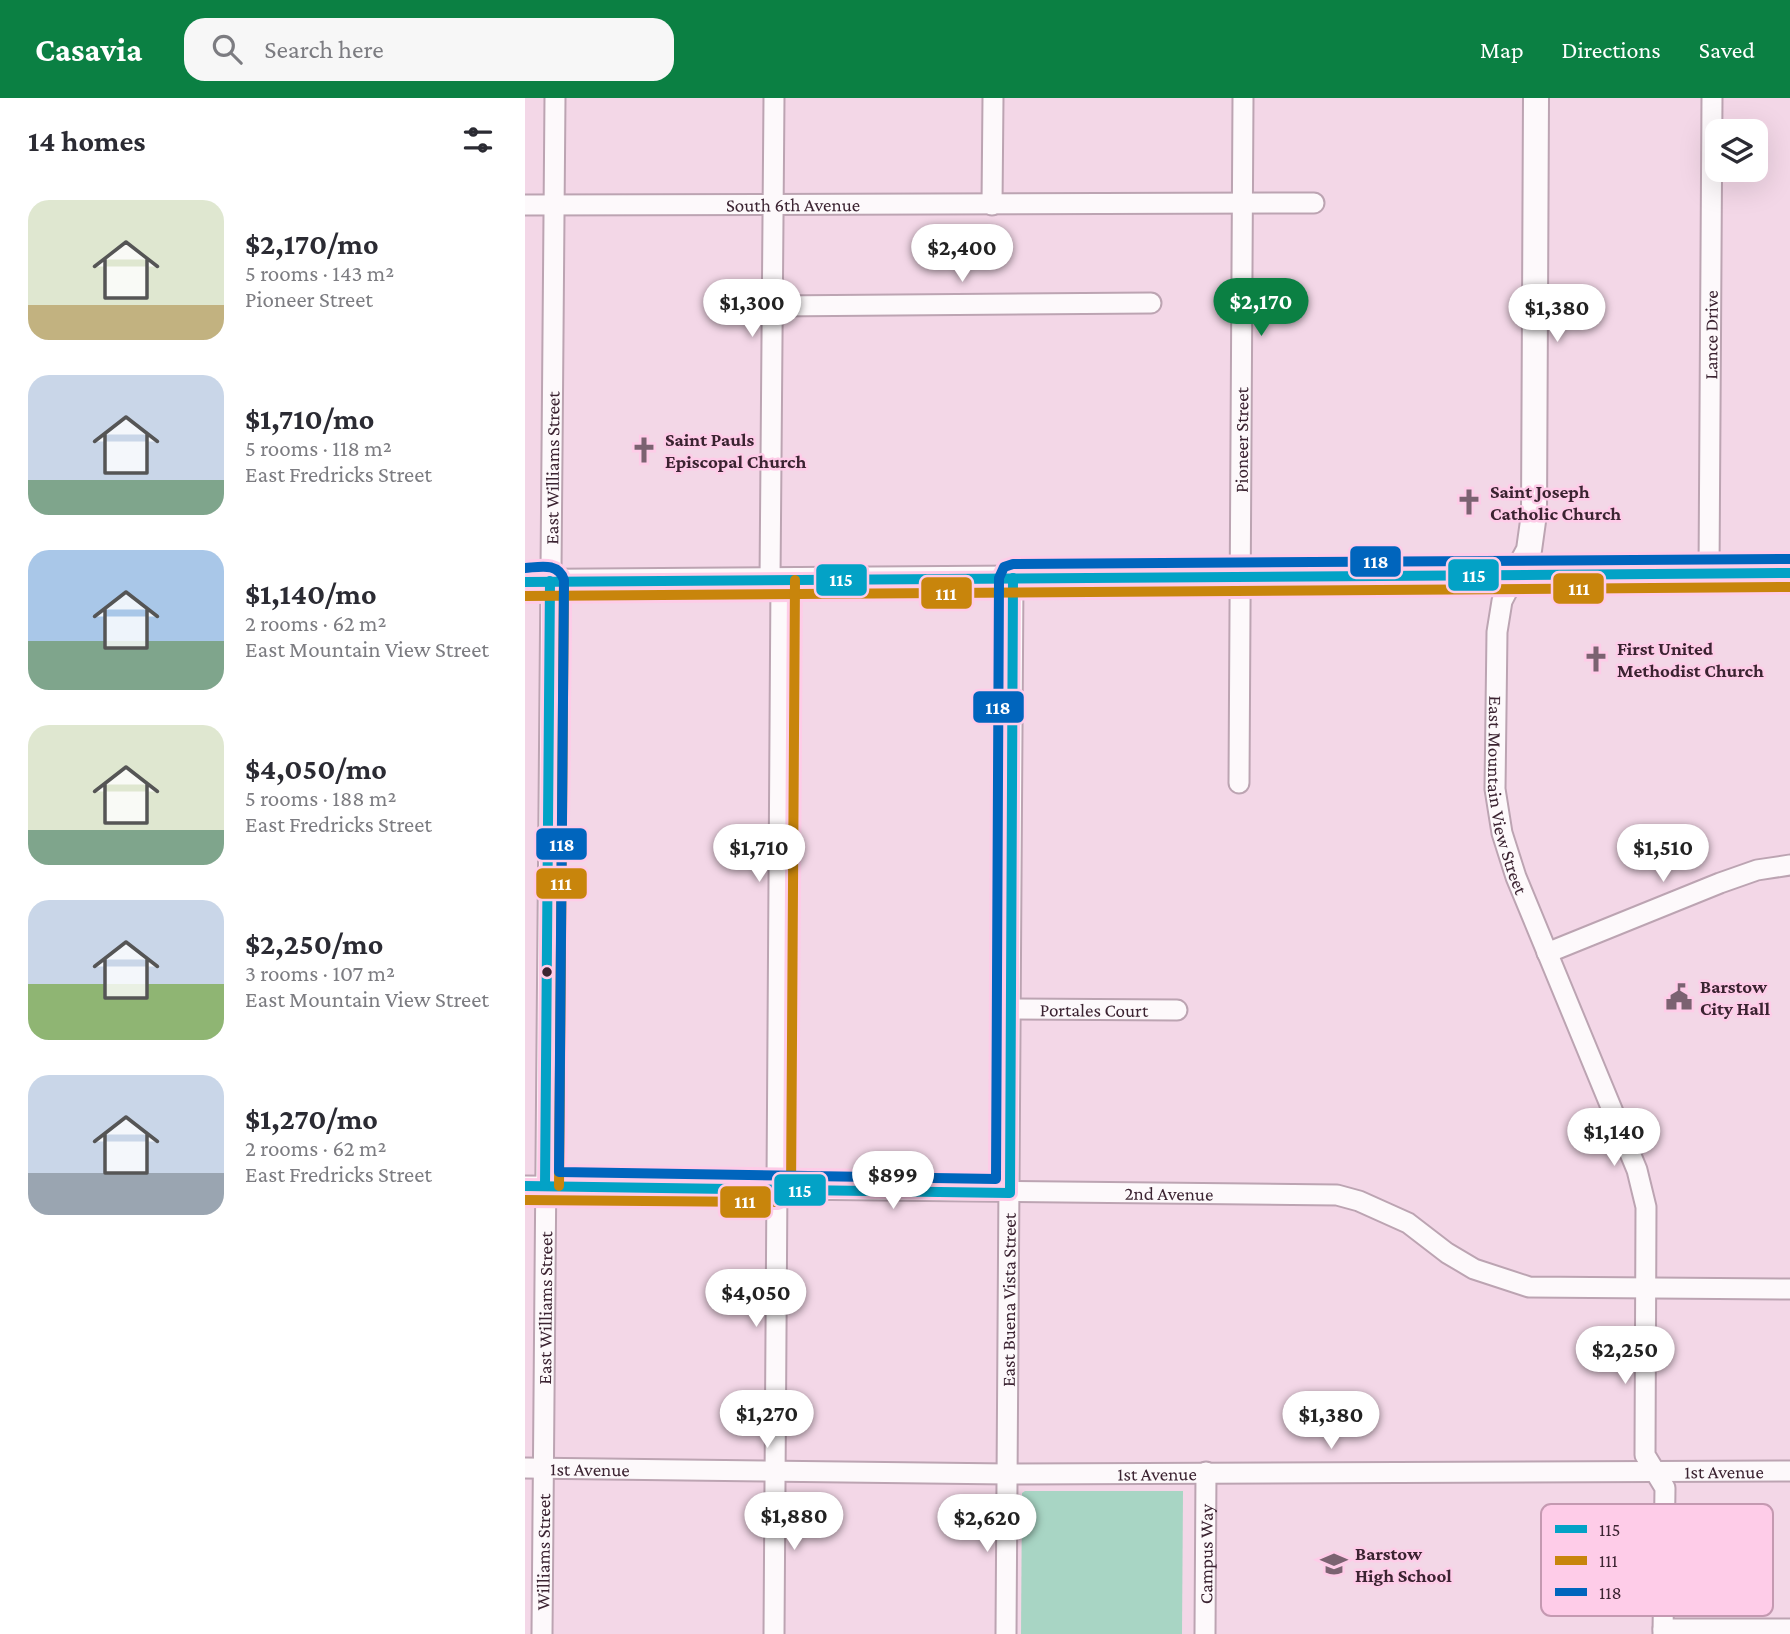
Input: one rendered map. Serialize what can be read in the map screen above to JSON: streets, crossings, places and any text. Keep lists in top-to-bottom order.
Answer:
{
  "streets": {
    "main road": ["East Mountain View Street"],
    "street": [
      "South 6th Avenue",
      "Lance Drive",
      "Pioneer Street",
      "East Williams Street",
      "Portales Court",
      "2nd Avenue",
      "East Buena Vista Street",
      "1st Avenue",
      "Williams Street",
      "Campus Way"
    ]
  },
  "crossings": [
    ["South 6th Avenue", "Pioneer Street"],
    ["South 6th Avenue", "East Williams Street"],
    ["East Williams Street", "2nd Avenue"],
    ["East Williams Street", "1st Avenue"],
    ["East Williams Street", "Williams Street"],
    ["East Mountain View Street", "2nd Avenue"],
    ["East Mountain View Street", "1st Avenue"],
    ["Portales Court", "East Buena Vista Street"],
    ["2nd Avenue", "East Buena Vista Street"],
    ["East Buena Vista Street", "1st Avenue"],
    ["1st Avenue", "Williams Street"],
    ["1st Avenue", "Campus Way"]
  ],
  "places": {
    "church": ["Saint Pauls Episcopal Church", "Saint Joseph Catholic Church", "First United Methodist Church"],
    "public building": ["Barstow City Hall"],
    "school or university": ["Barstow High School"]
  },
  "lines": ["transit line 118", "transit line 115", "transit line 111"],
  "legend": ["115", "111", "118"],
  "page": {
    "header": "Casavia",
    "search": "Search here",
    "nav": ["Map", "Directions", "Saved"],
    "heading": "14 homes",
    "list": [
      {
        "name": "$2,170/mo",
        "note": "5 rooms · 143 m² · Pioneer Street"
      },
      {
        "name": "$1,710/mo",
        "note": "5 rooms · 118 m² · East Fredricks Street"
      },
      {
        "name": "$1,140/mo",
        "note": "2 rooms · 62 m² · East Mountain View Street"
      },
      {
        "name": "$4,050/mo",
        "note": "5 rooms · 188 m² · East Fredricks Street"
      },
      {
        "name": "$2,250/mo",
        "note": "3 rooms · 107 m² · East Mountain View Street"
      },
      {
        "name": "$1,270/mo",
        "note": "2 rooms · 62 m² · East Fredricks Street"
      }
    ],
    "price": [
      "$2,400",
      "$2,170",
      "$1,300",
      "$1,380",
      "$1,710",
      "$1,510",
      "$1,140",
      "$899",
      "$4,050",
      "$2,250",
      "$1,270",
      "$1,380",
      "$1,880",
      "$2,620"
    ]
  }
}
